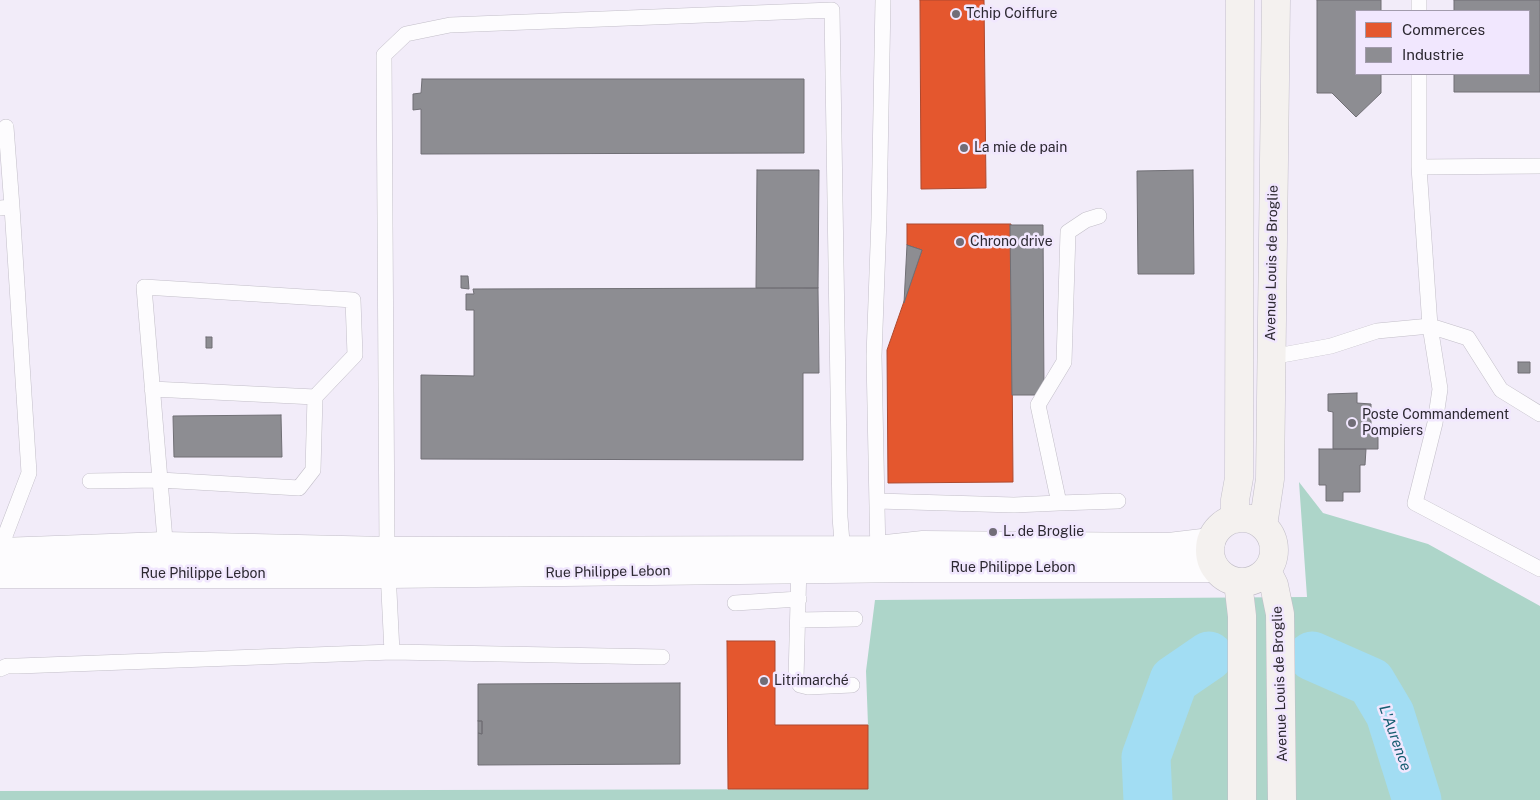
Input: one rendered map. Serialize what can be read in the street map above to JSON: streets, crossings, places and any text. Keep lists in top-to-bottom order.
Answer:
{
  "streets": {
    "main road": ["Avenue Louis de Broglie"],
    "street": ["Rue Philippe Lebon"]
  },
  "crossings": [
    ["Avenue Louis de Broglie", "Rue Philippe Lebon"]
  ],
  "water": ["L'Aurence"],
  "places": [
    "Tchip Coiffure",
    "La mie de pain",
    "Chrono drive",
    "Poste Commandement Pompiers",
    "L. de Broglie",
    "Litrimarché"
  ],
  "legend": ["Commerces", "Industrie"]
}
